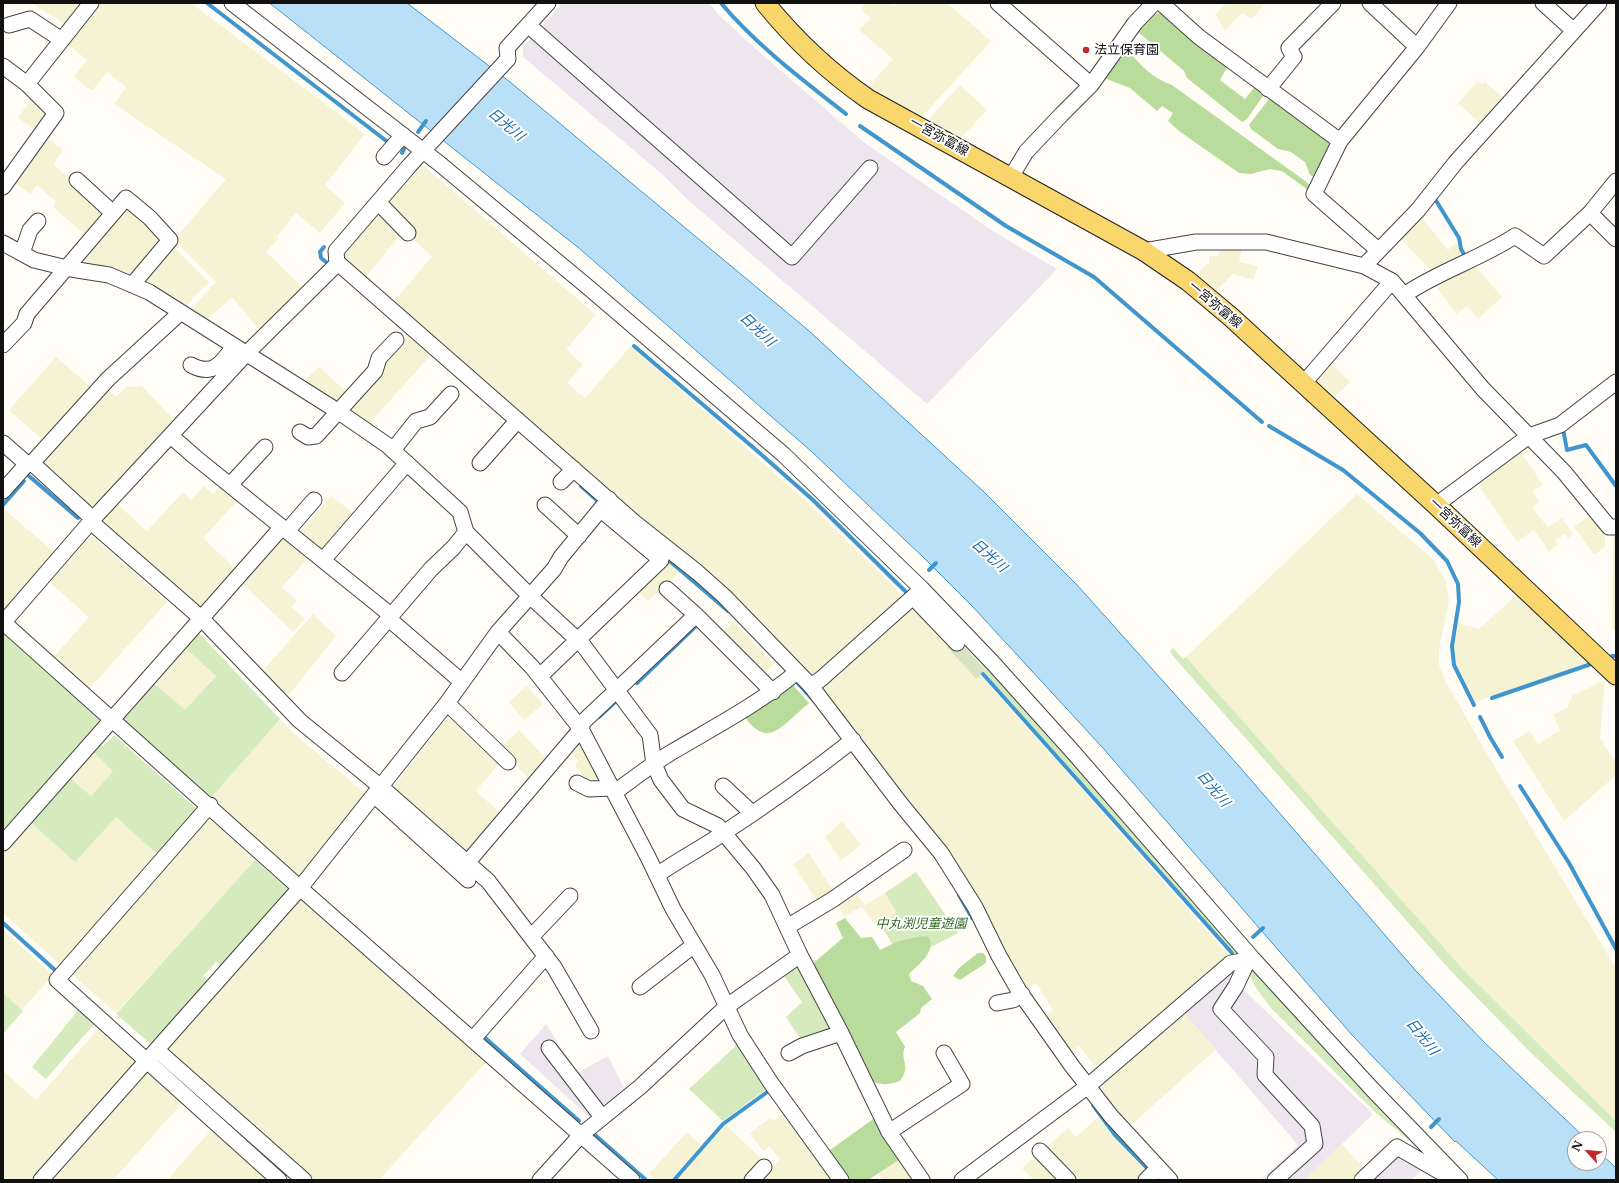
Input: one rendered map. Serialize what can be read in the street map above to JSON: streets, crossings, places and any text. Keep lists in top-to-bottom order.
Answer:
{
  "streets": {
    "main road": ["一宮弥富線"]
  },
  "water": ["日光川"],
  "parks": ["中丸渕児童遊園"],
  "places": ["法立保育園"],
  "north": "top left"
}
